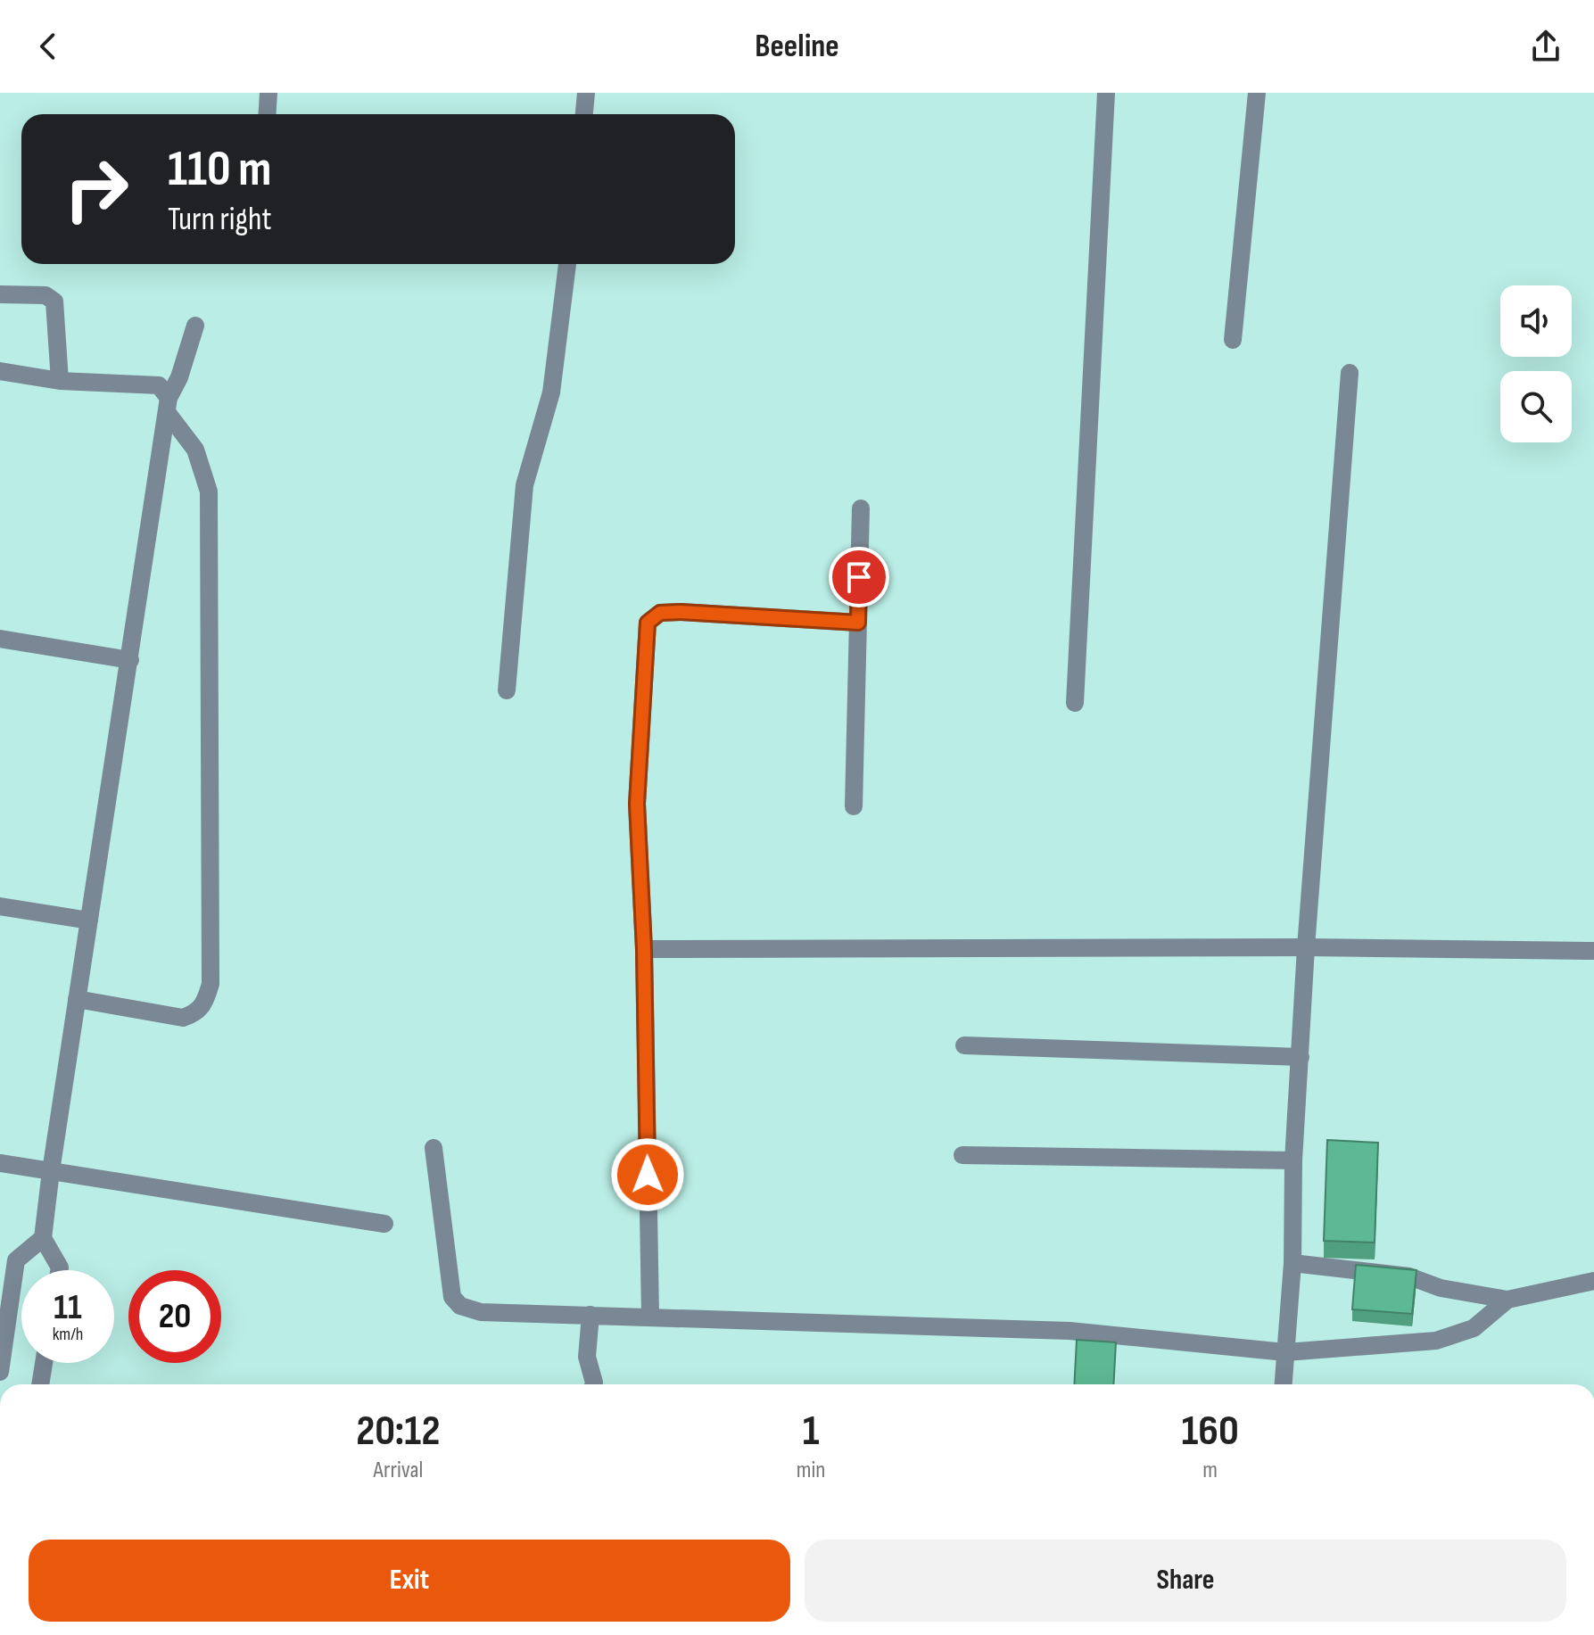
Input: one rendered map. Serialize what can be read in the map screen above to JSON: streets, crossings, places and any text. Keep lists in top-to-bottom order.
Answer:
{
  "page": {
    "header": "Beeline",
    "turn": ["110 m", "Turn right"],
    "speed": "11 km/h",
    "limit": "20",
    "eta": [
      "20:12",
      "Arrival",
      "1",
      "min",
      "160",
      "m"
    ],
    "buttons": ["Exit", "Share"]
  }
}
